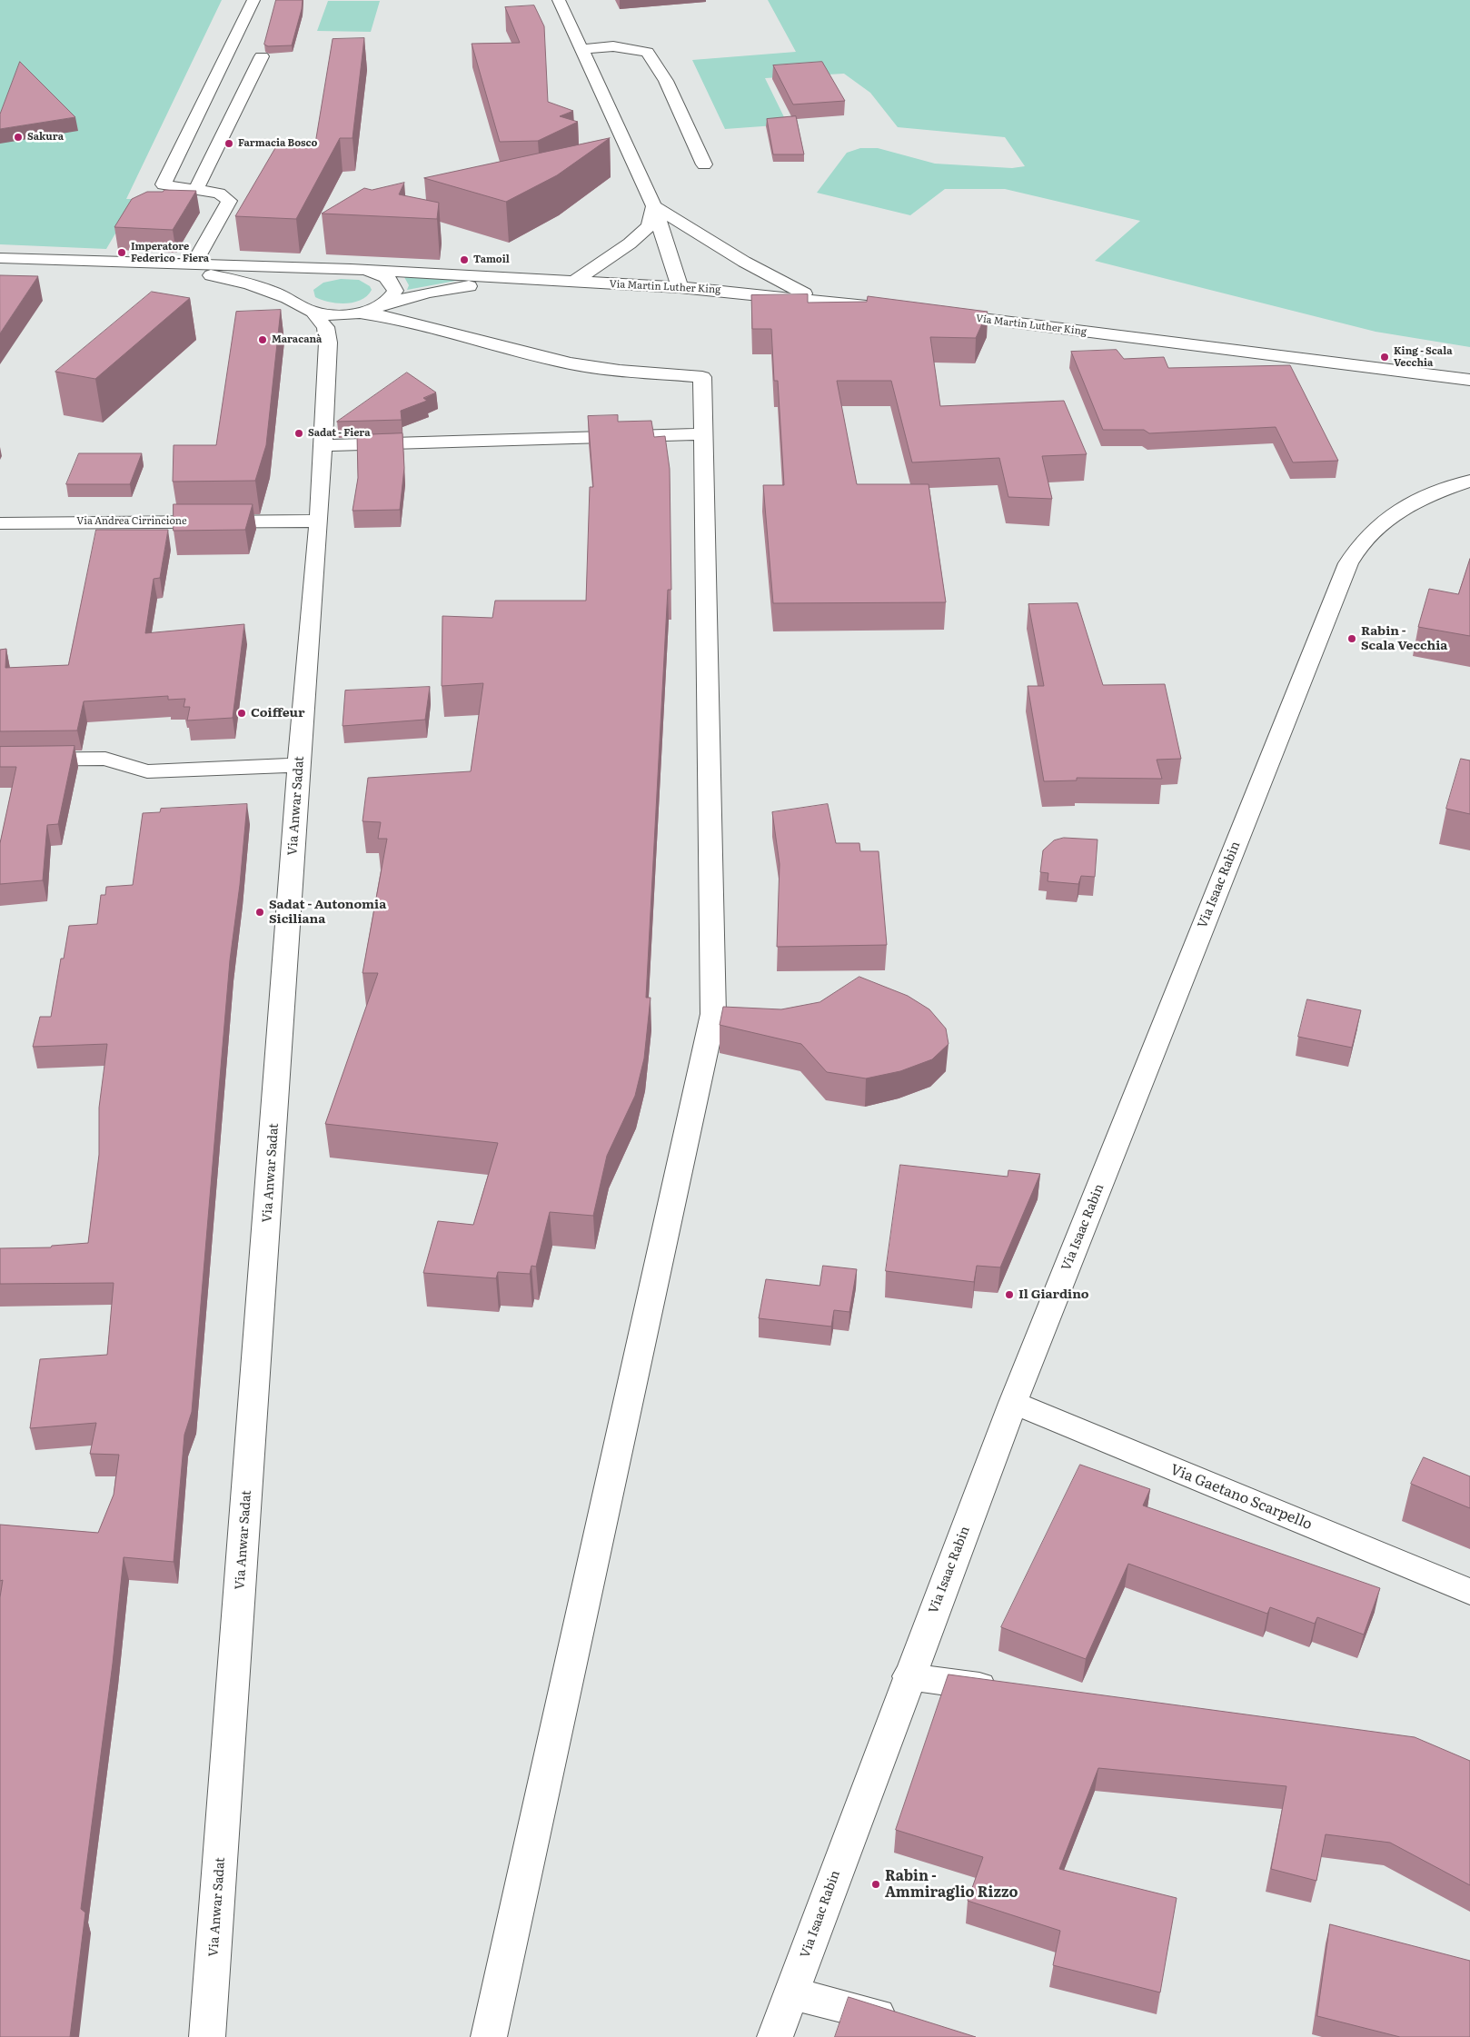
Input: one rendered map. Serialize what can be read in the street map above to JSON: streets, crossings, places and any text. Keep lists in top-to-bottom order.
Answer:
{
  "streets": {
    "street": [
      "Via Martin Luther King",
      "Via Andrea Cirrincione",
      "Via Anwar Sadat",
      "Via Isaac Rabin",
      "Via Gaetano Scarpello"
    ]
  },
  "crossings": [
    ["Via Andrea Cirrincione", "Via Anwar Sadat"],
    ["Via Isaac Rabin", "Via Gaetano Scarpello"]
  ],
  "places": [
    "Sakura",
    "Farmacia Bosco",
    "Imperatore Federico - Fiera",
    "Tamoil",
    "Maracanà",
    "King - Scala Vecchia",
    "Sadat - Fiera",
    "Rabin - Scala Vecchia",
    "Coiffeur",
    "Sadat - Autonomia Siciliana",
    "Il Giardino",
    "Rabin - Ammiraglio Rizzo"
  ]
}
